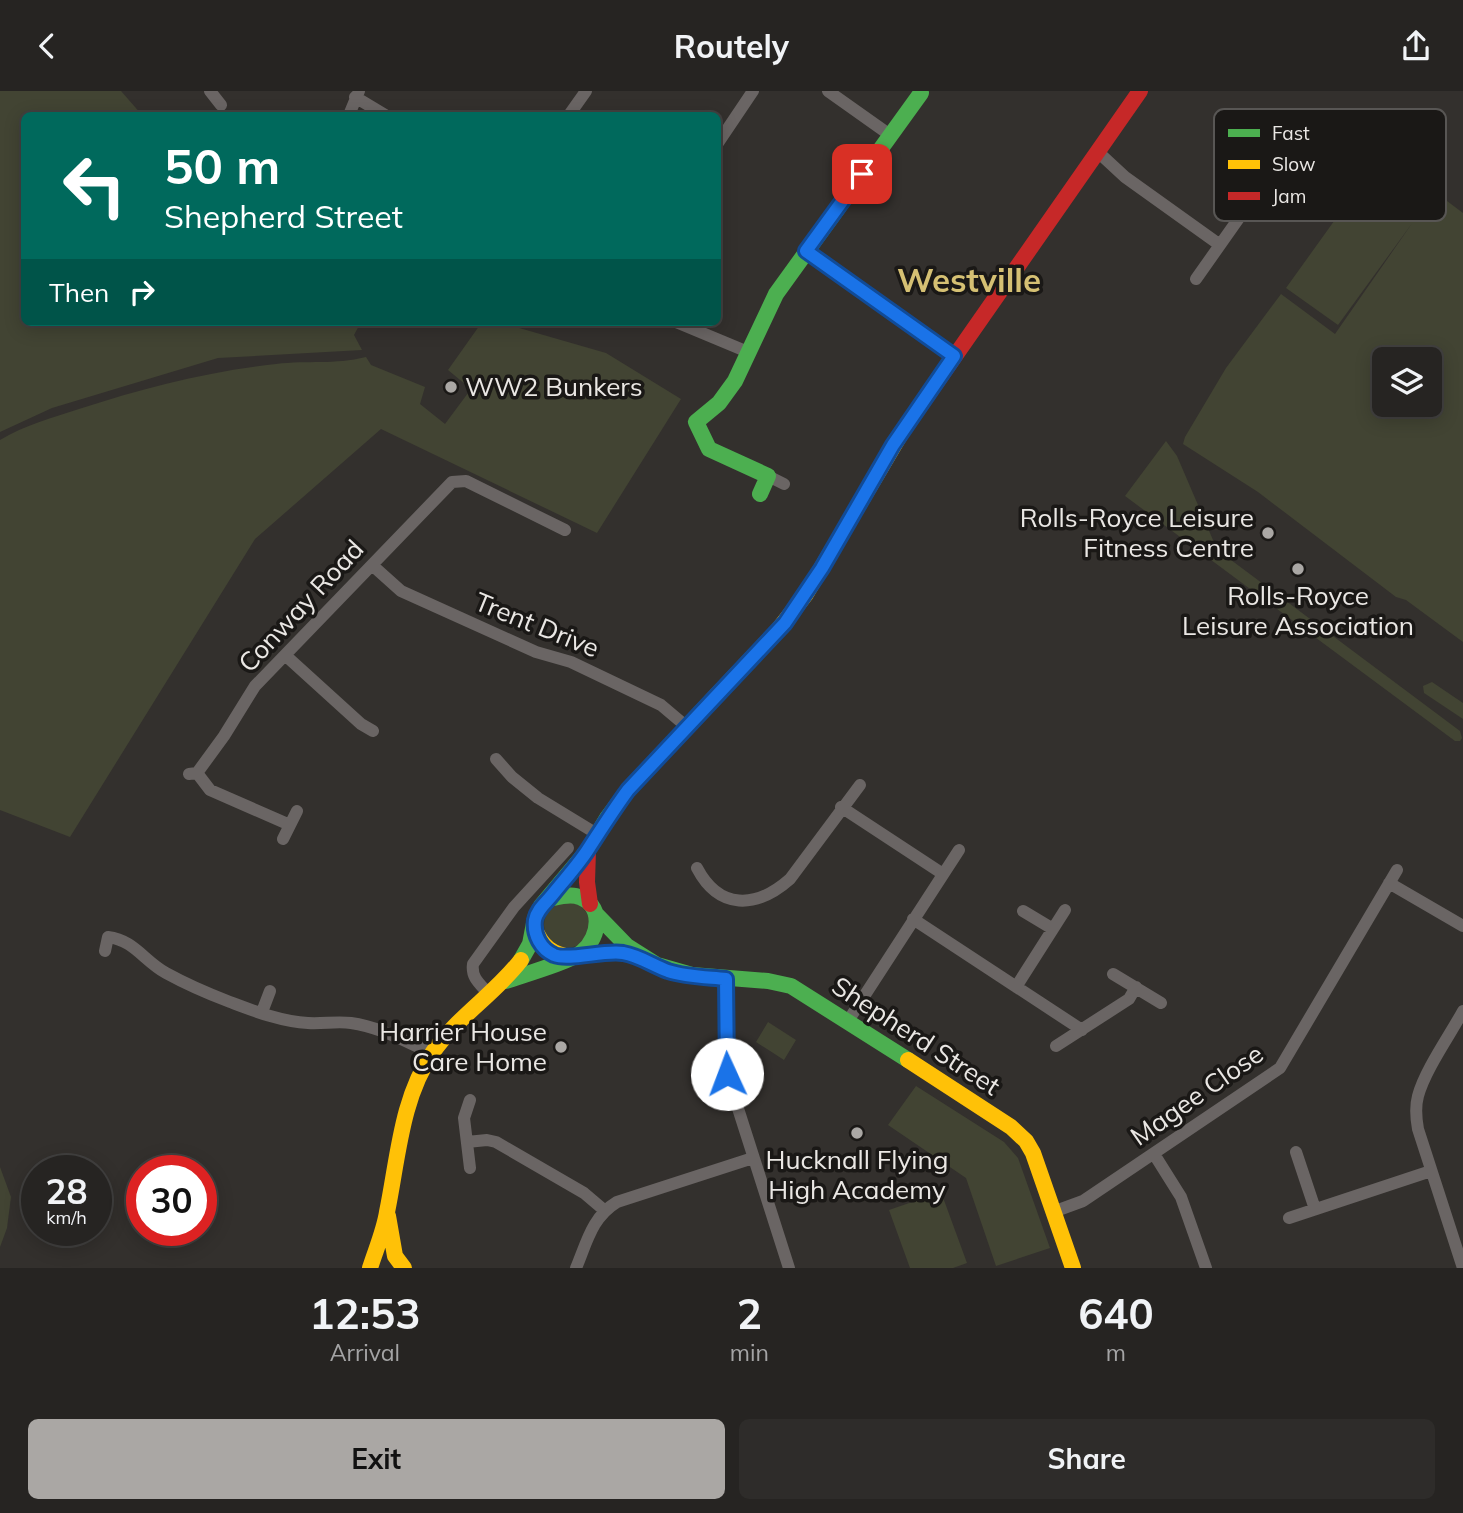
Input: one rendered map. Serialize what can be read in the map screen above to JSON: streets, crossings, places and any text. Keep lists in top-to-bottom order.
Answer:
{
  "streets": {
    "main road": ["Shepherd Street"],
    "street": ["Conway Road", "Trent Drive", "Magee Close"]
  },
  "crossings": [
    ["Conway Road", "Trent Drive"],
    ["Shepherd Street", "Magee Close"]
  ],
  "districts": ["Westville"],
  "places": [
    "WW2 Bunkers",
    "Rolls-Royce Leisure Fitness Centre",
    "Rolls-Royce Leisure Association",
    "Harrier House Care Home",
    "Hucknall Flying High Academy"
  ],
  "legend": ["Fast", "Slow", "Jam"],
  "page": {
    "header": "Routely",
    "turn": ["50 m", "Shepherd Street"],
    "then": "Then",
    "speed": "28 km/h",
    "limit": "30",
    "eta": [
      "12:53",
      "Arrival",
      "2",
      "min",
      "640",
      "m"
    ],
    "buttons": ["Exit", "Share"]
  }
}
